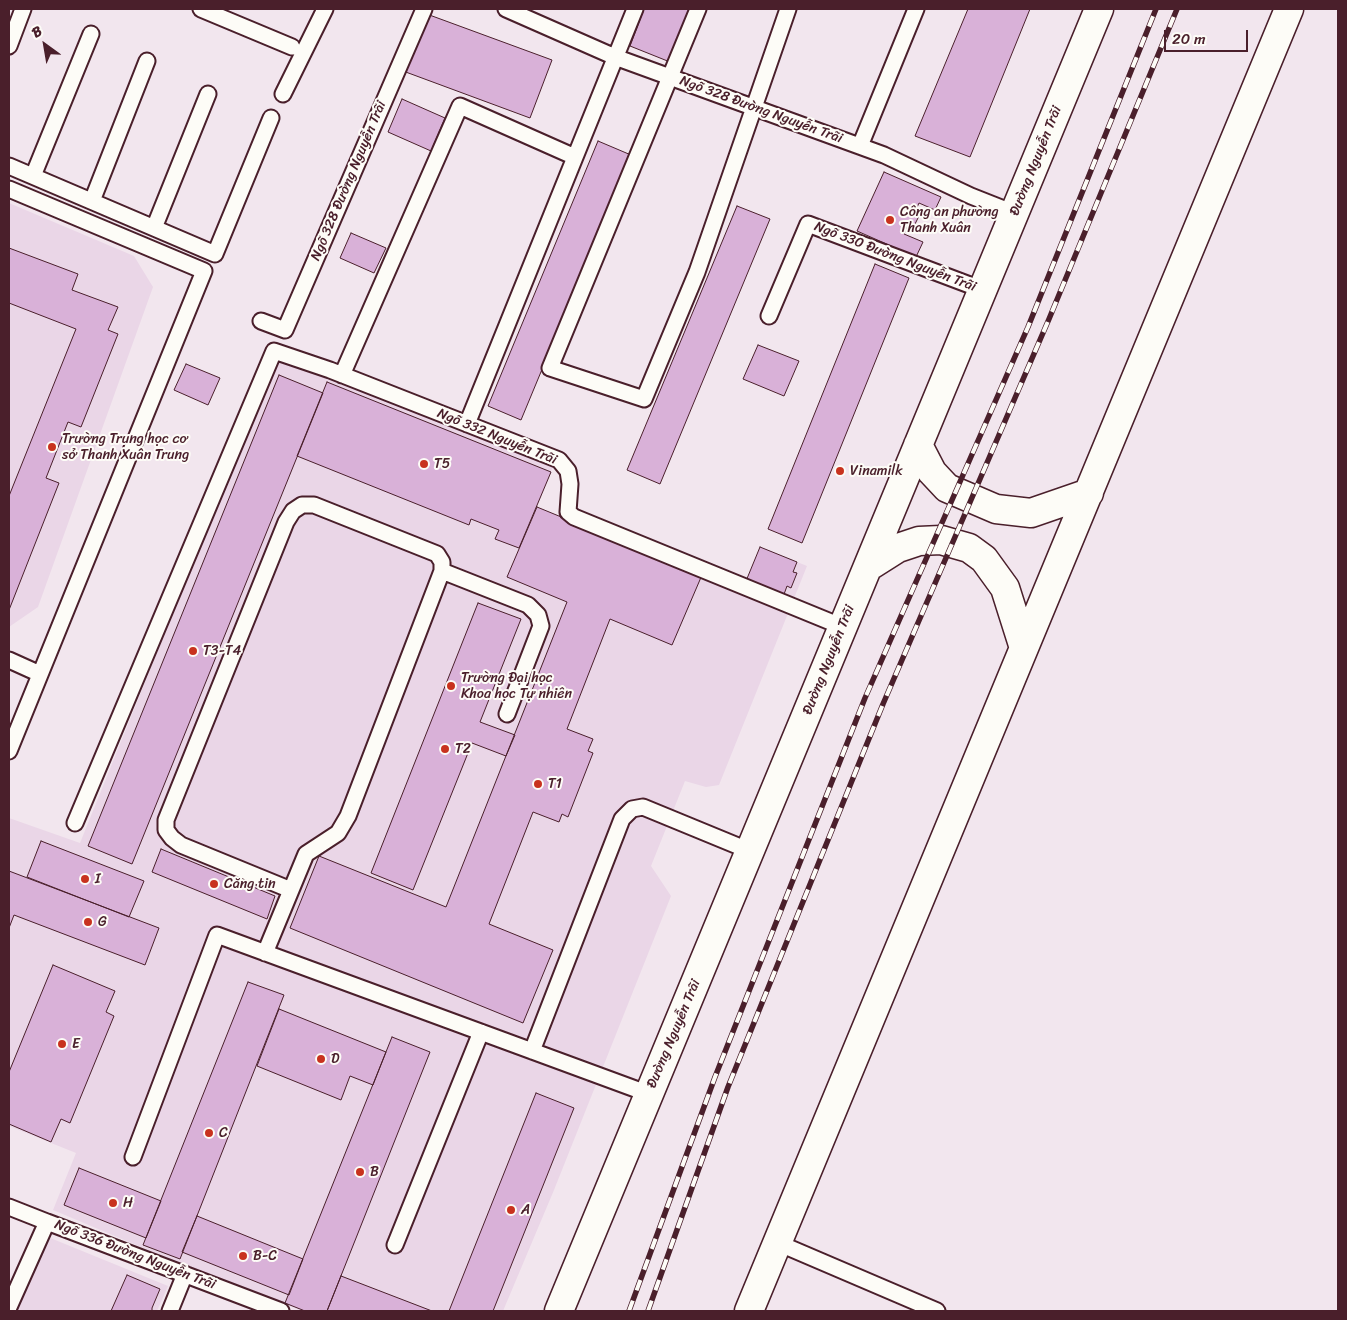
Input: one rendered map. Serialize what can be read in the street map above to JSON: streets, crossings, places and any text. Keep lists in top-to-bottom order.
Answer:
{
  "streets": {
    "main road": ["Đường Nguyễn Trãi"],
    "lane": [
      "Ngõ 328 Đường Nguyễn Trãi",
      "Ngõ 330 Đường Nguyễn Trãi",
      "Ngõ 332 Nguyễn Trãi",
      "Ngõ 336 Đường Nguyễn Trãi"
    ]
  },
  "crossings": [
    ["Ngõ 328 Đường Nguyễn Trãi", "Đường Nguyễn Trãi"],
    ["Đường Nguyễn Trãi", "Ngõ 330 Đường Nguyễn Trãi"],
    ["Đường Nguyễn Trãi", "Ngõ 332 Nguyễn Trãi"]
  ],
  "places": [
    "Công an phường Thanh Xuân",
    "Trường Trung học cơ sở Thanh Xuân Trung",
    "T5",
    "Vinamilk",
    "T3-T4",
    "Trường Đại học Khoa học Tự nhiên",
    "T2",
    "T1",
    "I",
    "Căng tin",
    "G",
    "E",
    "D",
    "C",
    "B",
    "H",
    "A",
    "B-C"
  ],
  "scale_bar": "20 m",
  "north": "top left"
}
